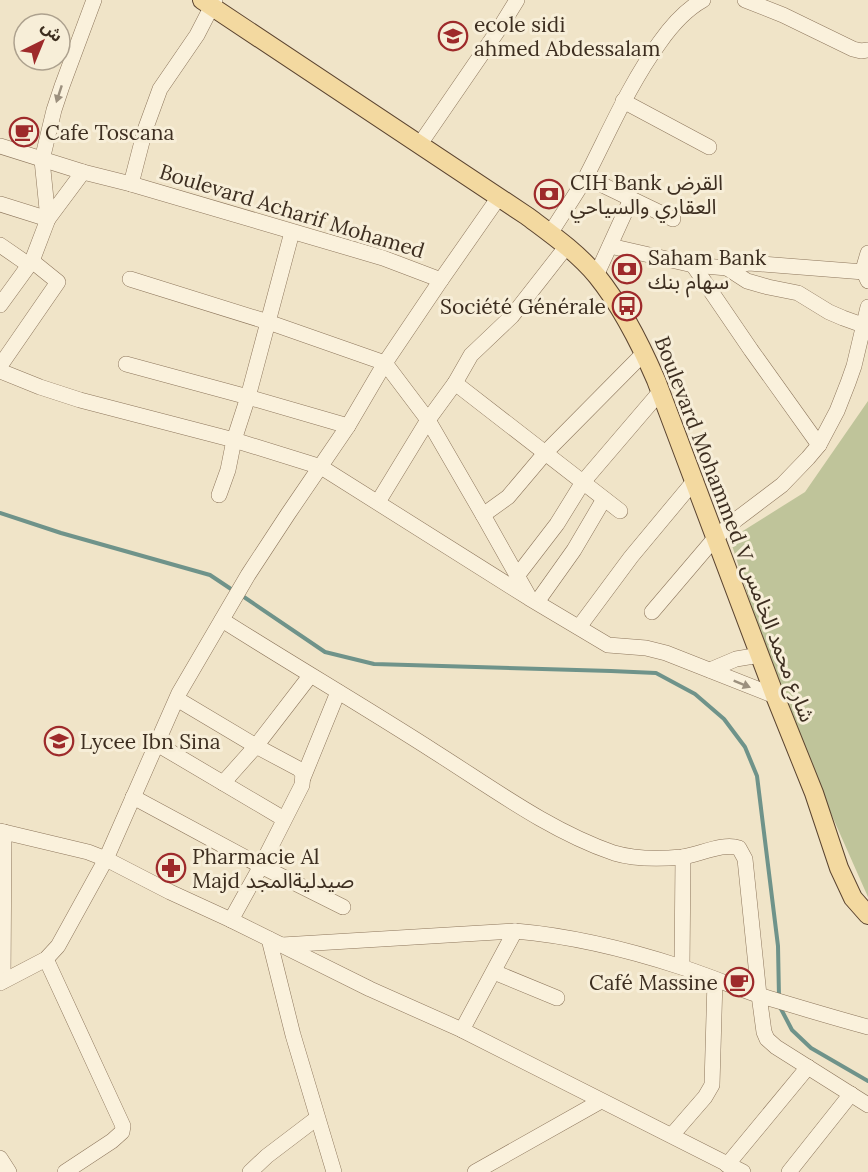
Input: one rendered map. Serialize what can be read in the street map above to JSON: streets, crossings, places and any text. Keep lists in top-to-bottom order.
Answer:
{
  "streets": {
    "main road": ["Boulevard Mohammed V شارع محمد الخامس"],
    "street": ["Boulevard Acharif Mohamed"]
  },
  "places": {
    "school or university": ["ecole sidi ahmed Abdessalam", "Lycee Ibn Sina"],
    "cafe": ["Cafe Toscana", "Café Massine"],
    "bank": ["CIH Bank القرض العقاري والسياحي", "Saham Bank سهام بنك"],
    "bus stop": ["Société Générale"],
    "pharmacy": ["Pharmacie Al Majd صيدليةالمجد"]
  },
  "north": "top right"
}
